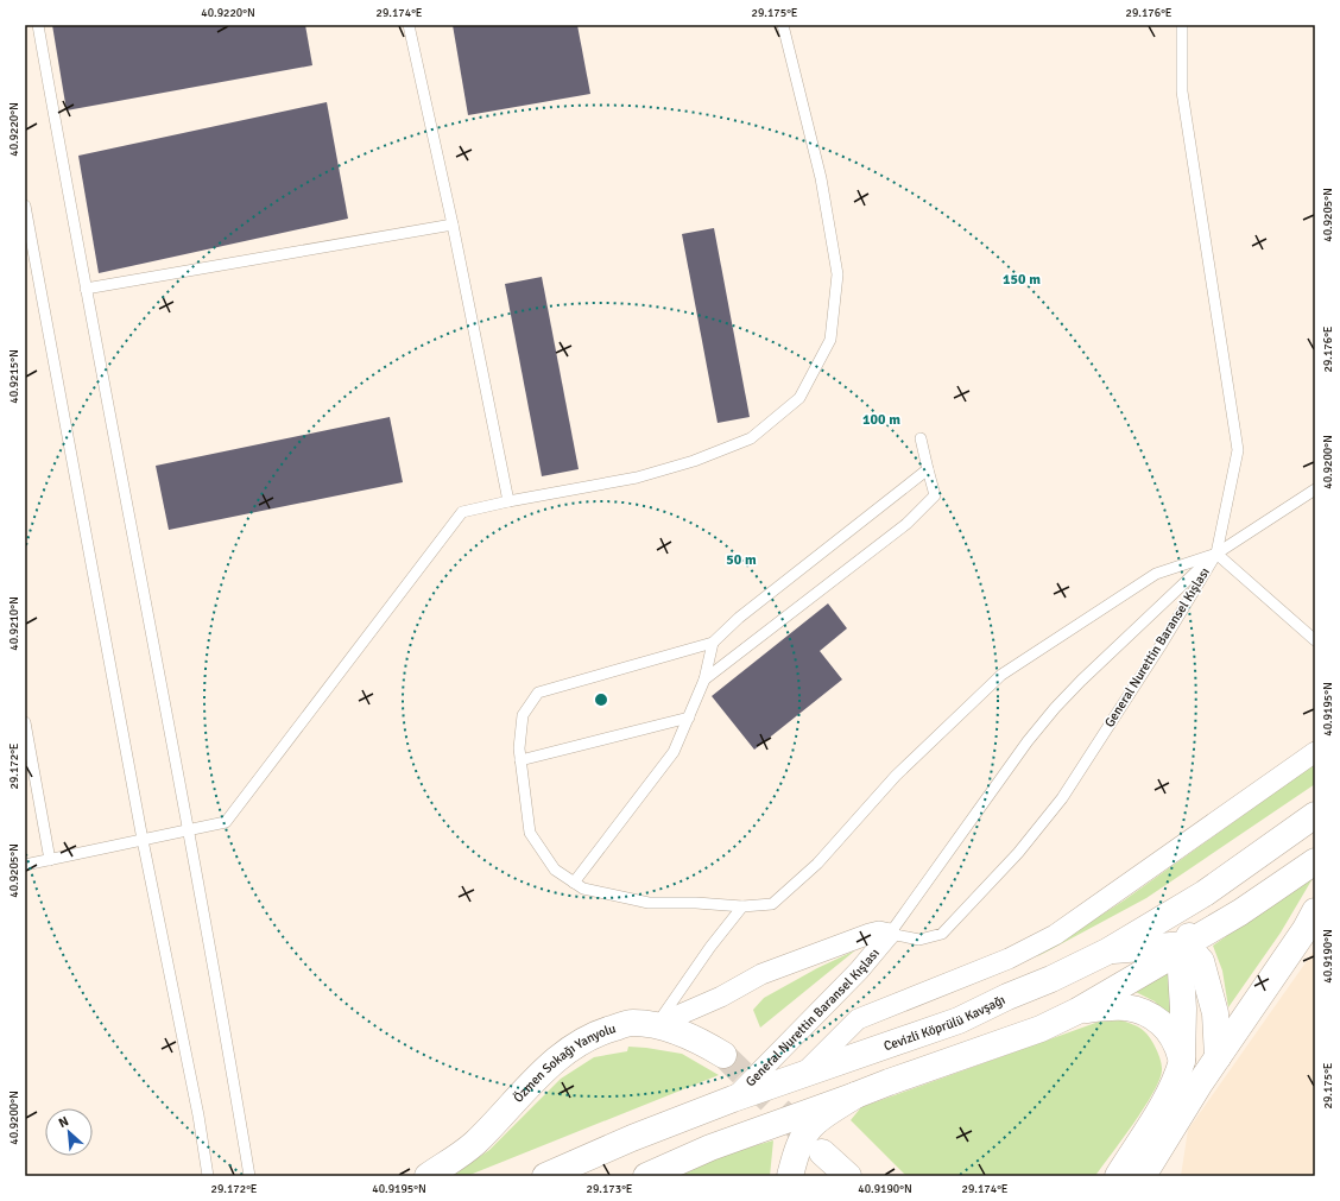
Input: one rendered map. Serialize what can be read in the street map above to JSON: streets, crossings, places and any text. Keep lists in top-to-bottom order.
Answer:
{
  "streets": {
    "main road": ["Cevizli Köprülü Kavşağı", "Özmen Sokağı Yanyolu"],
    "street": ["General Nurettin Baransel Kışlası"]
  },
  "crossings": [
    ["General Nurettin Baransel Kışlası", "Cevizli Köprülü Kavşağı"]
  ],
  "north": "top left",
  "coordinates": [
    "40.9220°N",
    "29.174°E",
    "29.175°E",
    "29.176°E",
    "40.9205°N",
    "40.9215°N",
    "40.9200°N",
    "40.9210°N",
    "40.9195°N",
    "29.172°E",
    "40.9190°N",
    "29.173°E"
  ],
  "rings": ["150 m", "100 m", "50 m"]
}
